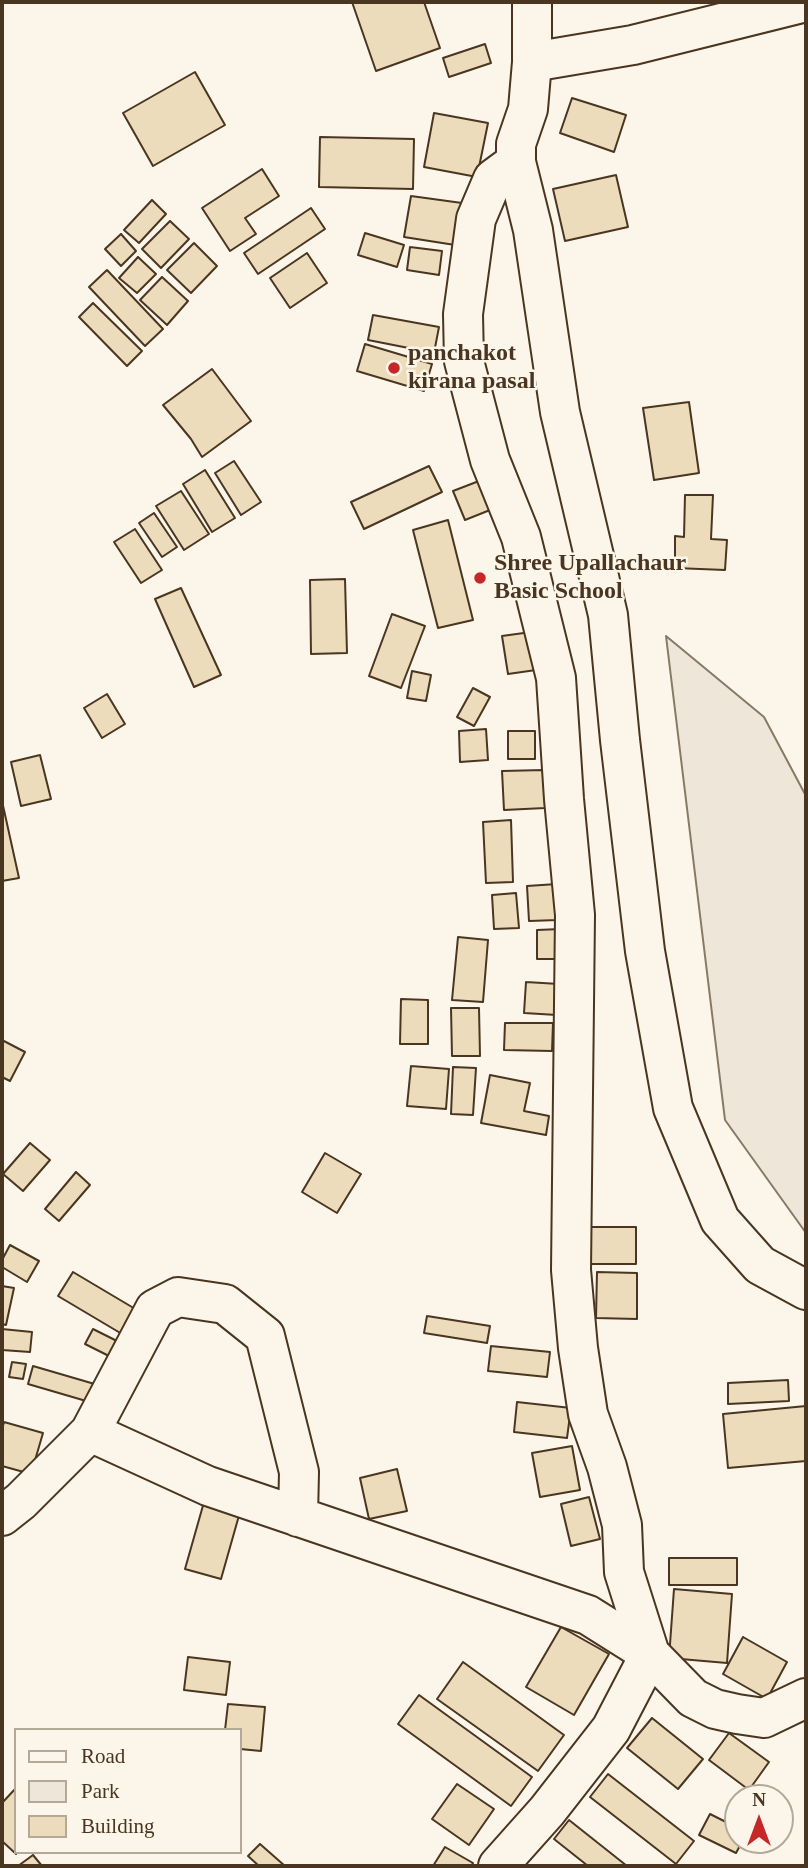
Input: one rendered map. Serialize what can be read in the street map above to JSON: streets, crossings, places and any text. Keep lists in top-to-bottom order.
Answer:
{
  "places": ["panchakot kirana pasal", "Shree Upallachaur Basic School"],
  "legend": ["Road", "Park", "Building"],
  "north": "top"
}
